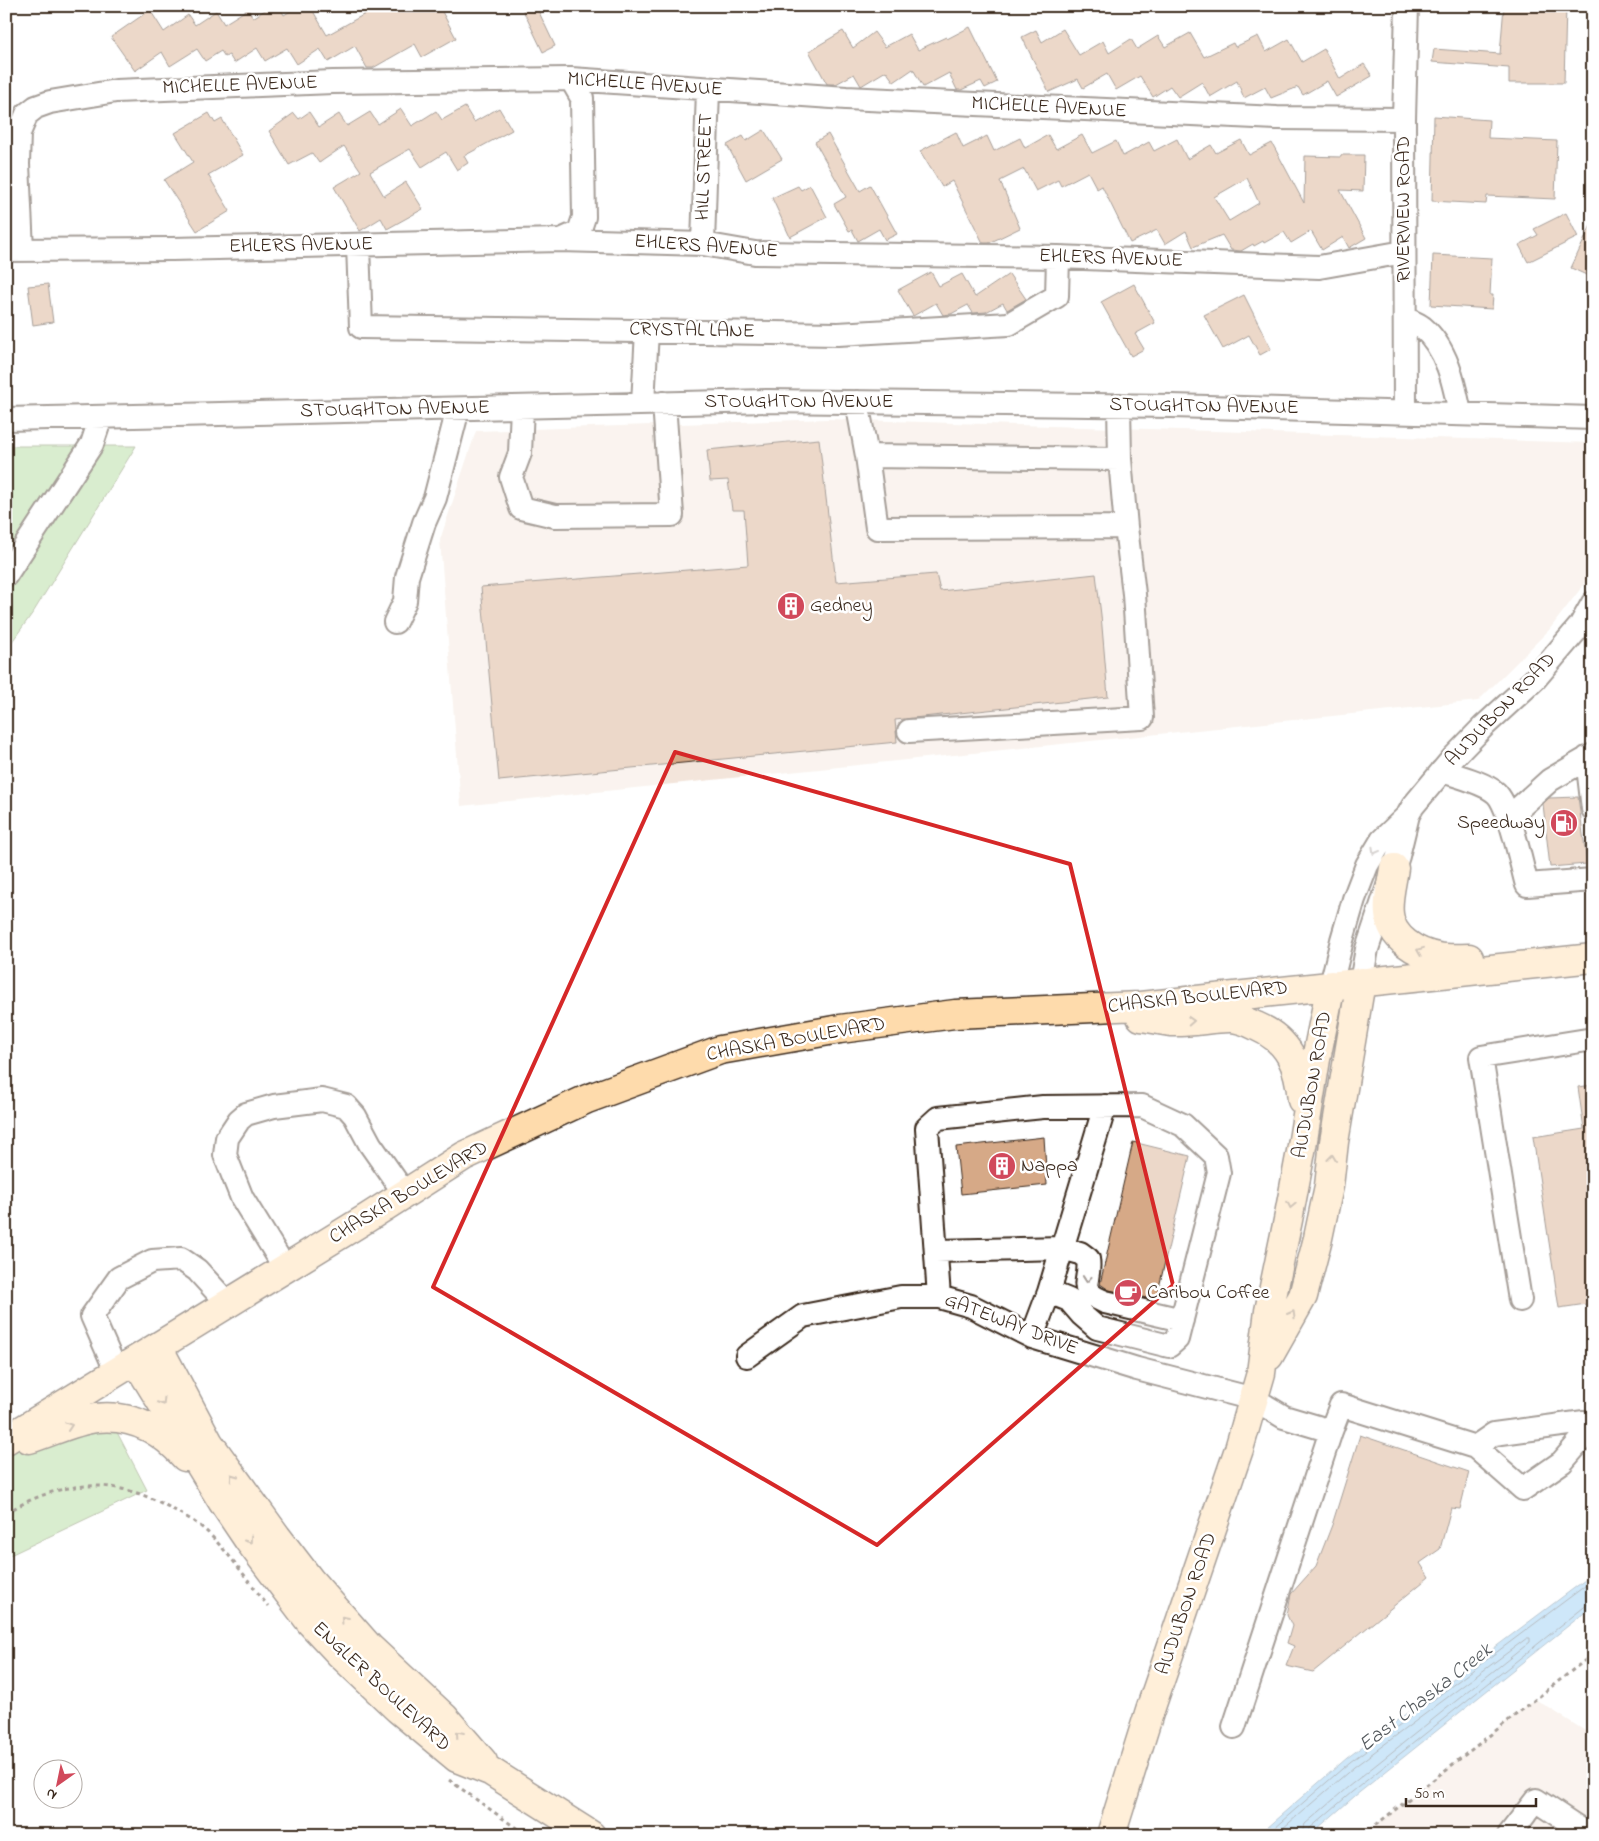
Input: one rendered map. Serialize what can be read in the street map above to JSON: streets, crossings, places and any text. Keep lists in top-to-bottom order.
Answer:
{
  "streets": {
    "main road": ["AUDUBON ROAD", "CHASKA BOULEVARD", "ENGLER BOULEVARD"],
    "street": [
      "MICHELLE AVENUE",
      "HILL STREET",
      "RIVERVIEW ROAD",
      "EHLERS AVENUE",
      "CRYSTAL LANE",
      "STOUGHTON AVENUE",
      "GATEWAY DRIVE"
    ]
  },
  "crossings": [
    ["MICHELLE AVENUE", "HILL STREET"],
    ["MICHELLE AVENUE", "RIVERVIEW ROAD"],
    ["MICHELLE AVENUE", "EHLERS AVENUE"],
    ["HILL STREET", "EHLERS AVENUE"],
    ["RIVERVIEW ROAD", "EHLERS AVENUE"],
    ["RIVERVIEW ROAD", "STOUGHTON AVENUE"],
    ["EHLERS AVENUE", "CRYSTAL LANE"],
    ["AUDUBON ROAD", "CHASKA BOULEVARD"],
    ["AUDUBON ROAD", "GATEWAY DRIVE"],
    ["CHASKA BOULEVARD", "ENGLER BOULEVARD"]
  ],
  "water": ["East Chaska Creek"],
  "places": {
    "building": ["Gedney", "Nappa"],
    "fuel station": ["Speedway"],
    "cafe": ["Caribou Coffee"]
  },
  "scale_bar": "50 m",
  "north": "bottom left"
}
